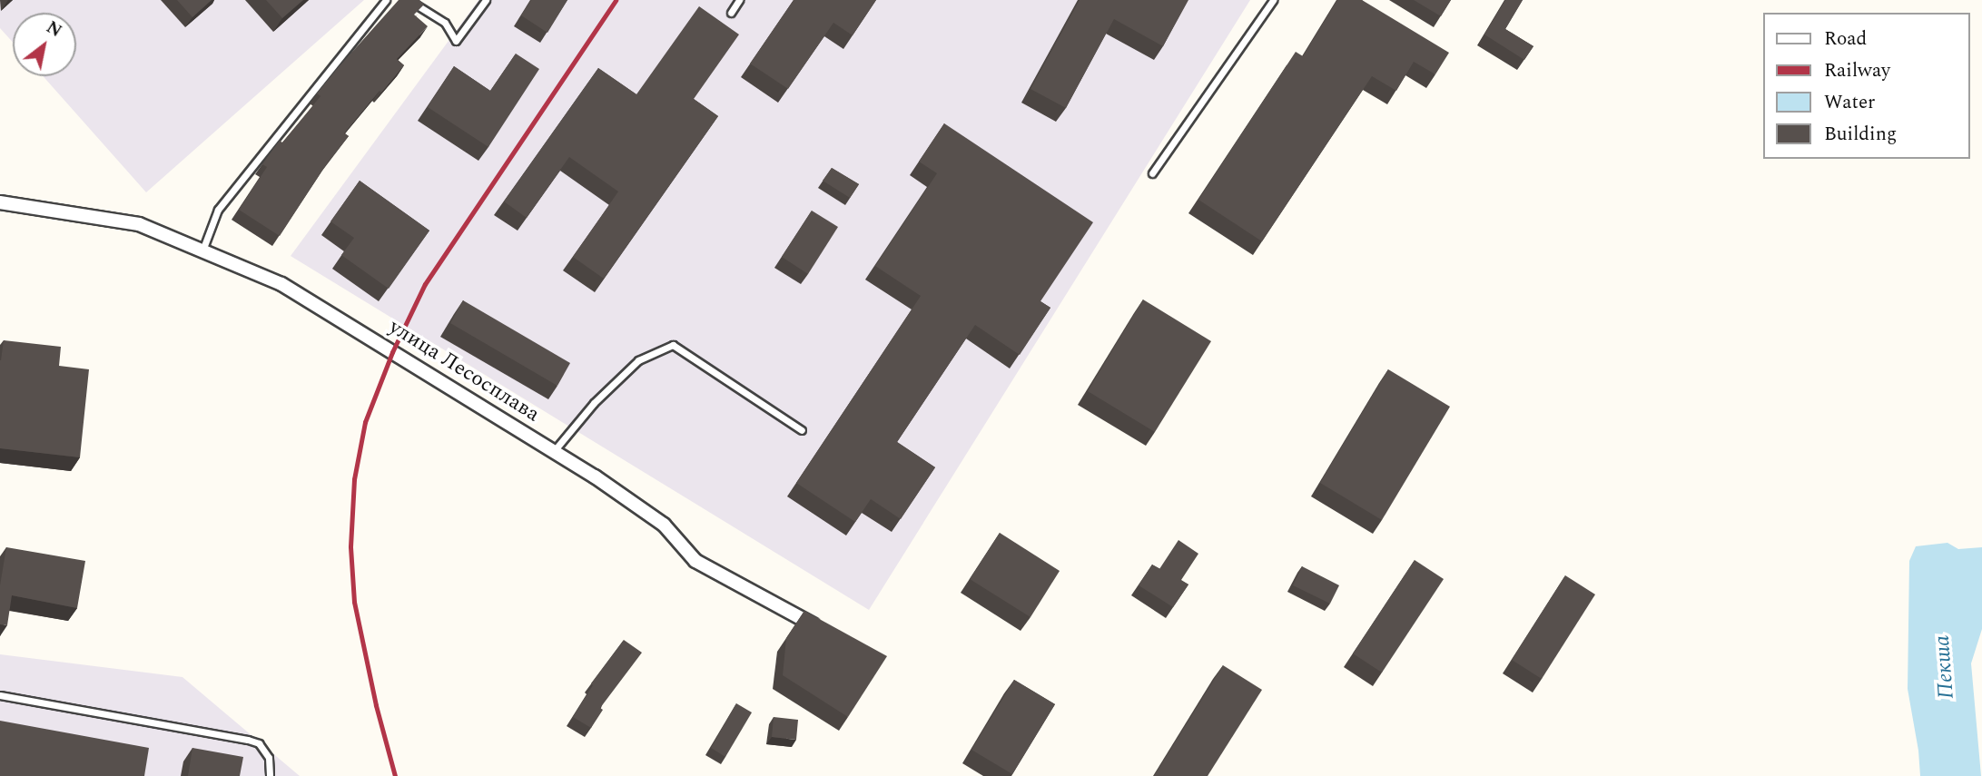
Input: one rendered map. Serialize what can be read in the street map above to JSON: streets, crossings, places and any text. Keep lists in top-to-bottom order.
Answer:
{
  "streets": {
    "street": ["улица Лесосплава"]
  },
  "water": ["Пекша"],
  "legend": [
    "Road",
    "Railway",
    "Water",
    "Building"
  ],
  "north": "top right"
}
